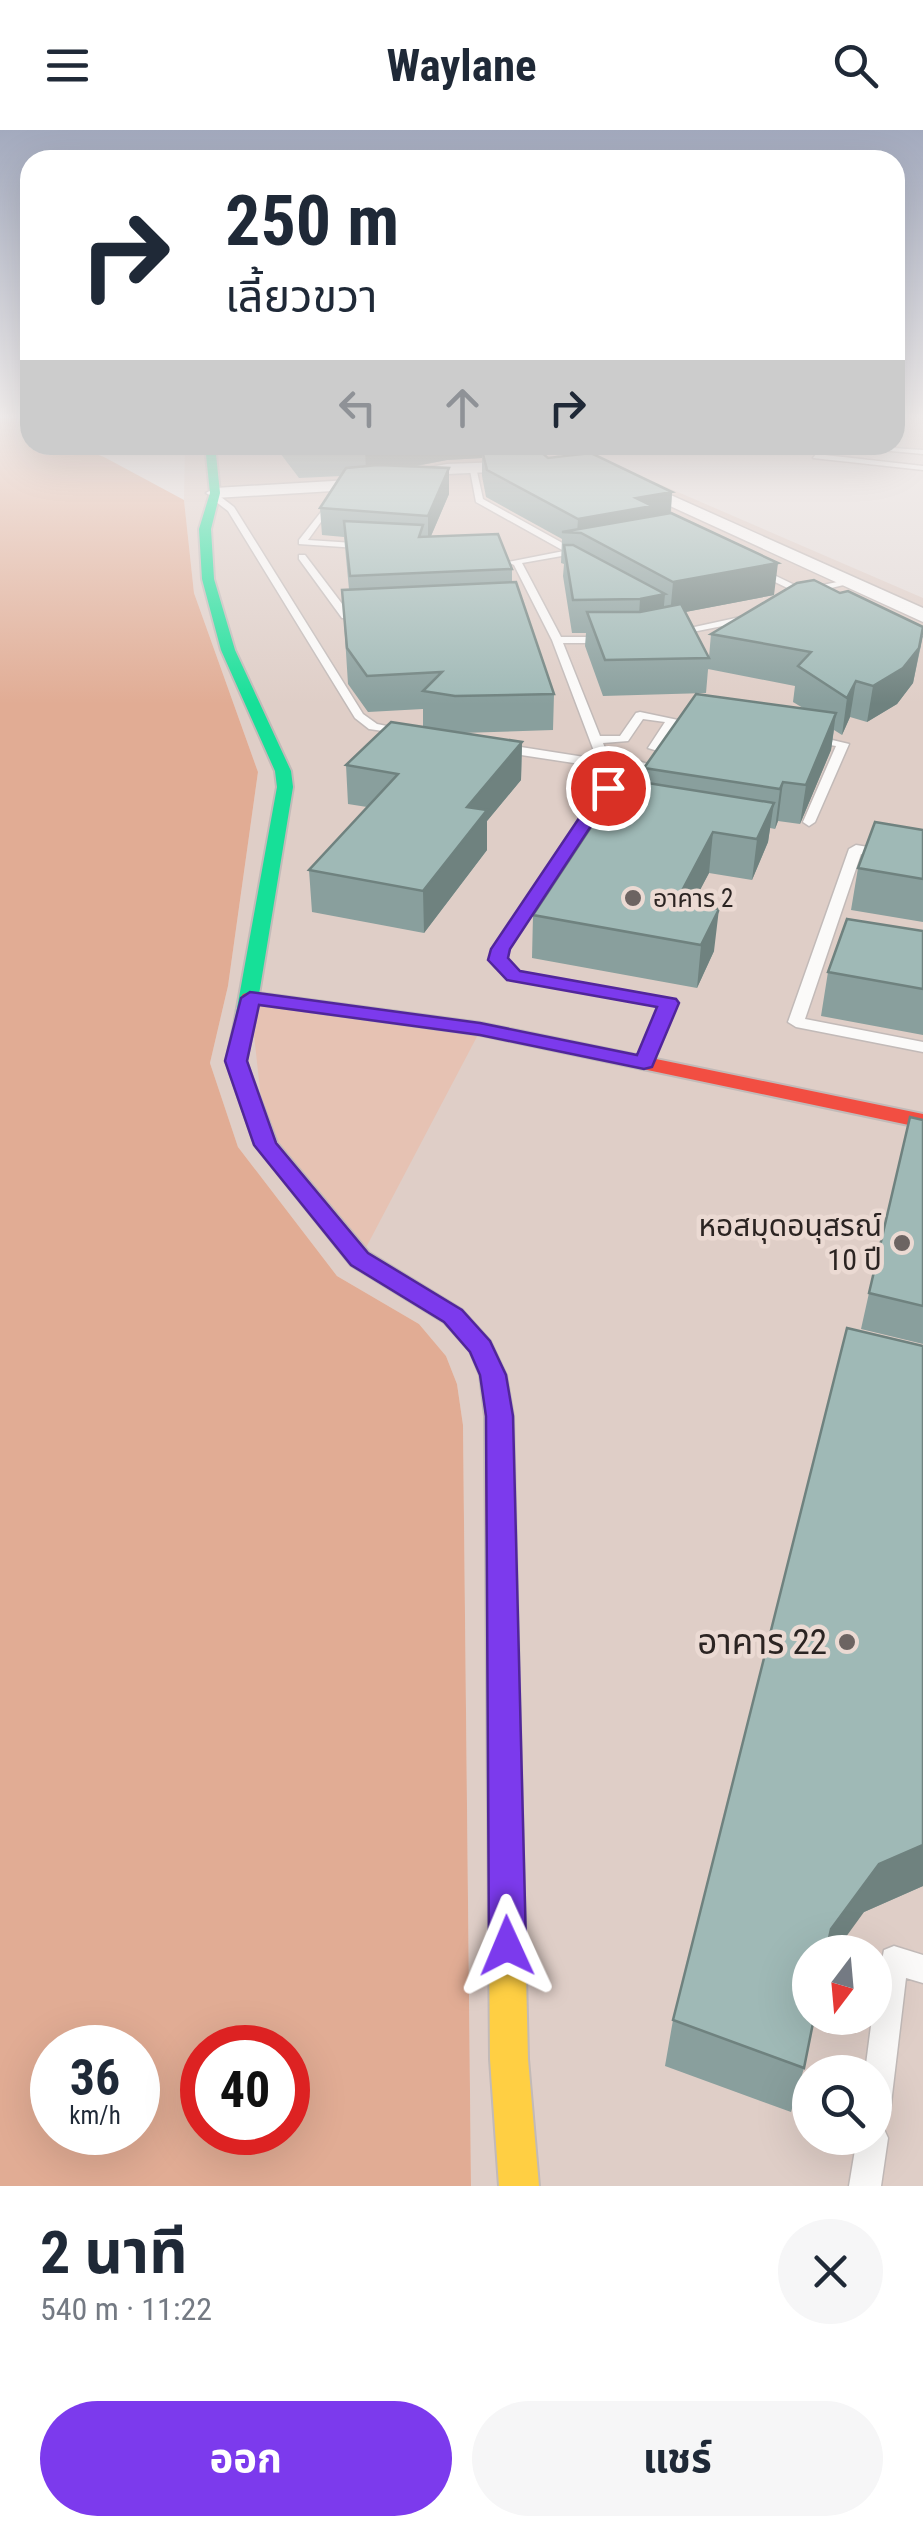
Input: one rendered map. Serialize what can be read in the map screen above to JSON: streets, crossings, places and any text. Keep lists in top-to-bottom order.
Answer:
{
  "places": ["อาคาร 2", "หอสมุดอนุสรณ์ 10 ปี", "อาคาร 22"],
  "north": "bottom",
  "page": {
    "header": "Waylane",
    "turn": ["250 m", "เลี้ยวขวา"],
    "speed": "36 km/h",
    "limit": "40",
    "heading": ["2 นาที", "540 m · 11:22"],
    "buttons": ["ออก", "แชร์"]
  }
}
